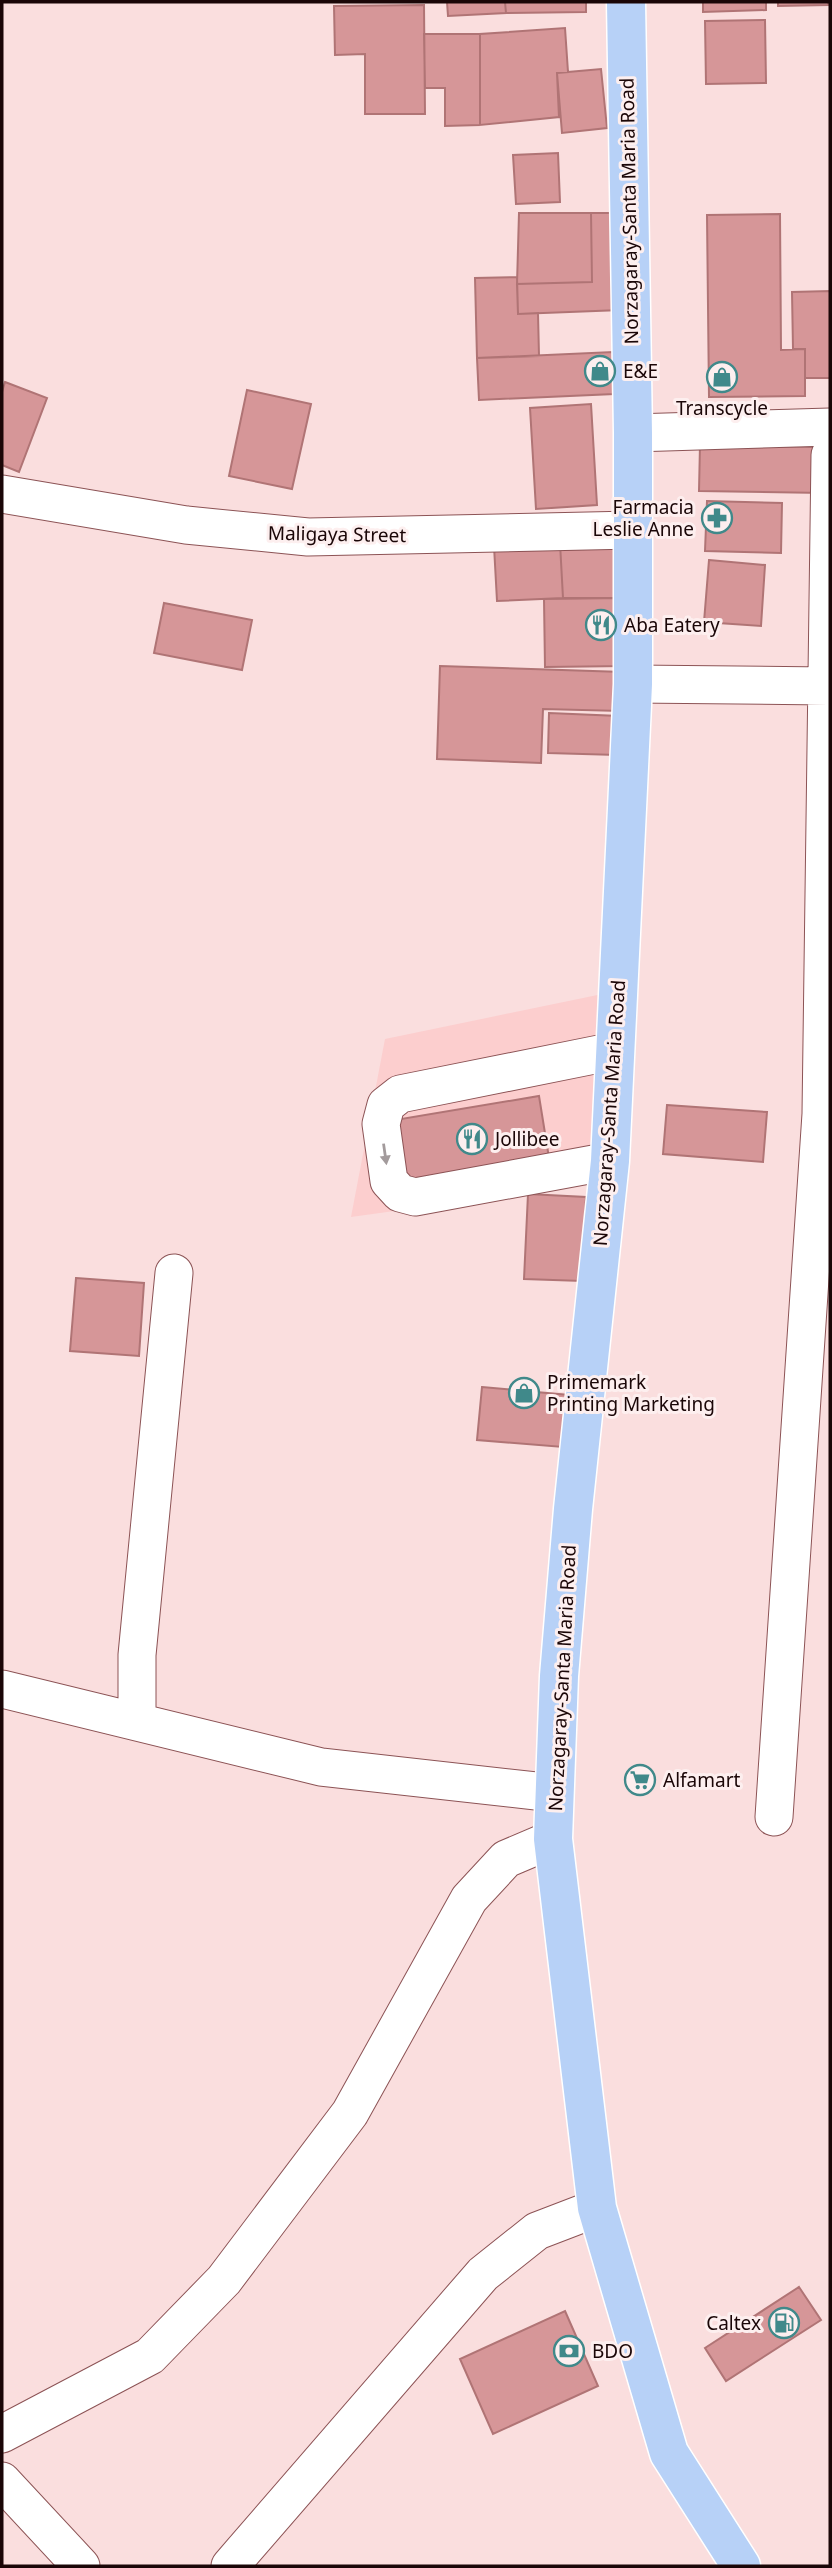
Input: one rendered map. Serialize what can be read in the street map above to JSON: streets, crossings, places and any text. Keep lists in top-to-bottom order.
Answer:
{
  "streets": {
    "main road": ["Norzagaray-Santa Maria Road"],
    "street": ["Maligaya Street"]
  },
  "crossings": [
    ["Norzagaray-Santa Maria Road", "Maligaya Street"]
  ],
  "places": {
    "shop": ["E&E", "Transcycle", "Primemark Printing Marketing"],
    "pharmacy": ["Farmacia Leslie Anne"],
    "restaurant": ["Aba Eatery", "Jollibee"],
    "supermarket": ["Alfamart"],
    "fuel station": ["Caltex"],
    "bank": ["BDO"]
  }
}
